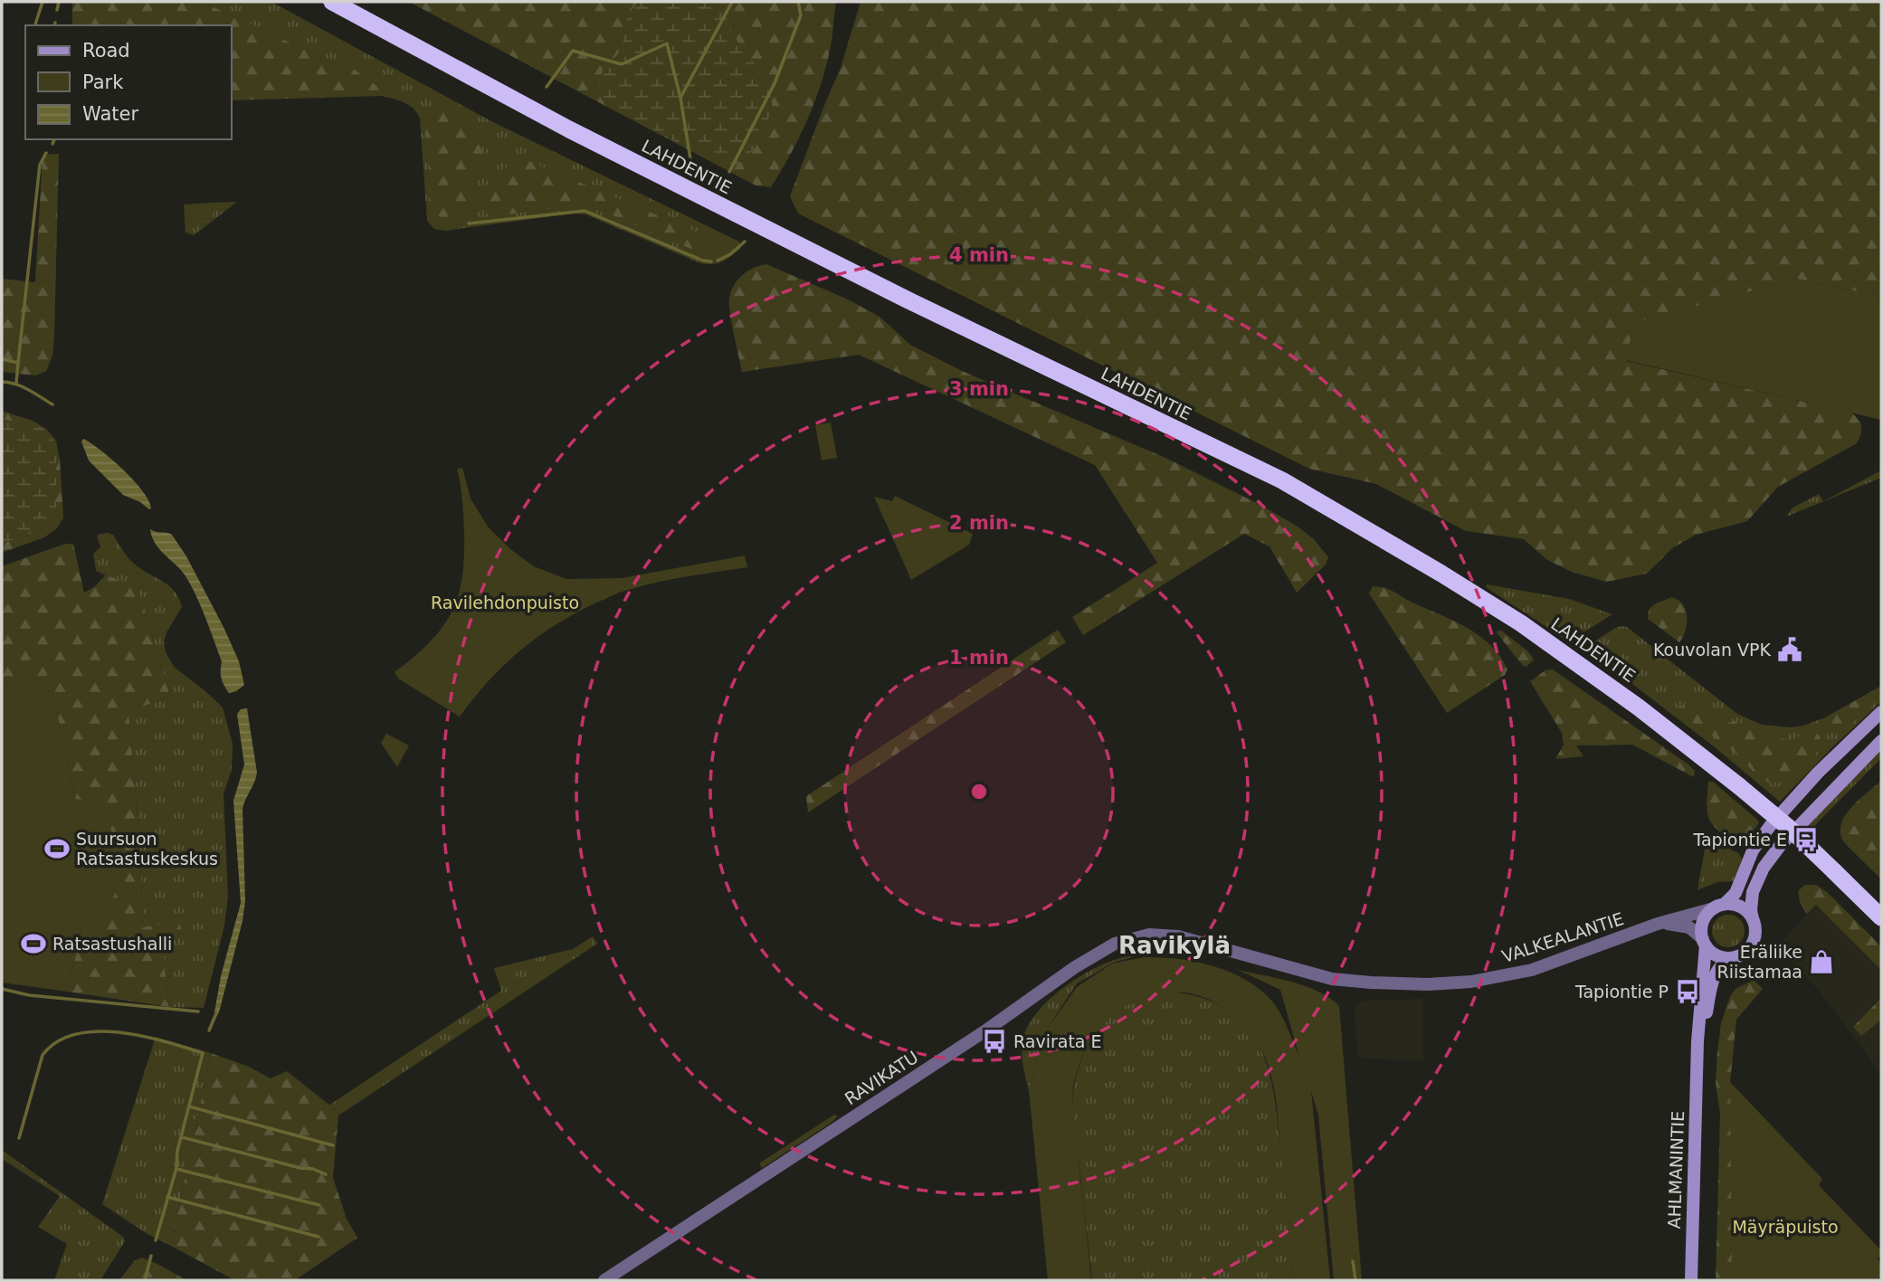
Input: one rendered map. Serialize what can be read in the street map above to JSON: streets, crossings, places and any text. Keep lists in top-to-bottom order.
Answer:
{
  "streets": {
    "highway": ["LAHDENTIE"],
    "main road": ["AHLMANINTIE"],
    "street": ["VALKEALANTIE", "RAVIKATU"]
  },
  "crossings": [
    ["VALKEALANTIE", "RAVIKATU"],
    ["VALKEALANTIE", "AHLMANINTIE"]
  ],
  "districts": ["Ravikylä"],
  "parks": ["Ravilehdonpuisto", "Mäyräpuisto"],
  "places": {
    "public building": ["Kouvolan VPK"],
    "bus stop": ["Tapiontie E", "Tapiontie P", "Ravirata E"],
    "sports": ["Suursuon Ratsastuskeskus", "Ratsastushalli"],
    "shop": ["Eräliike Riistamaa"]
  },
  "legend": ["Road", "Park", "Water"],
  "rings": [
    "4 min",
    "3 min",
    "2 min",
    "1 min"
  ]
}
